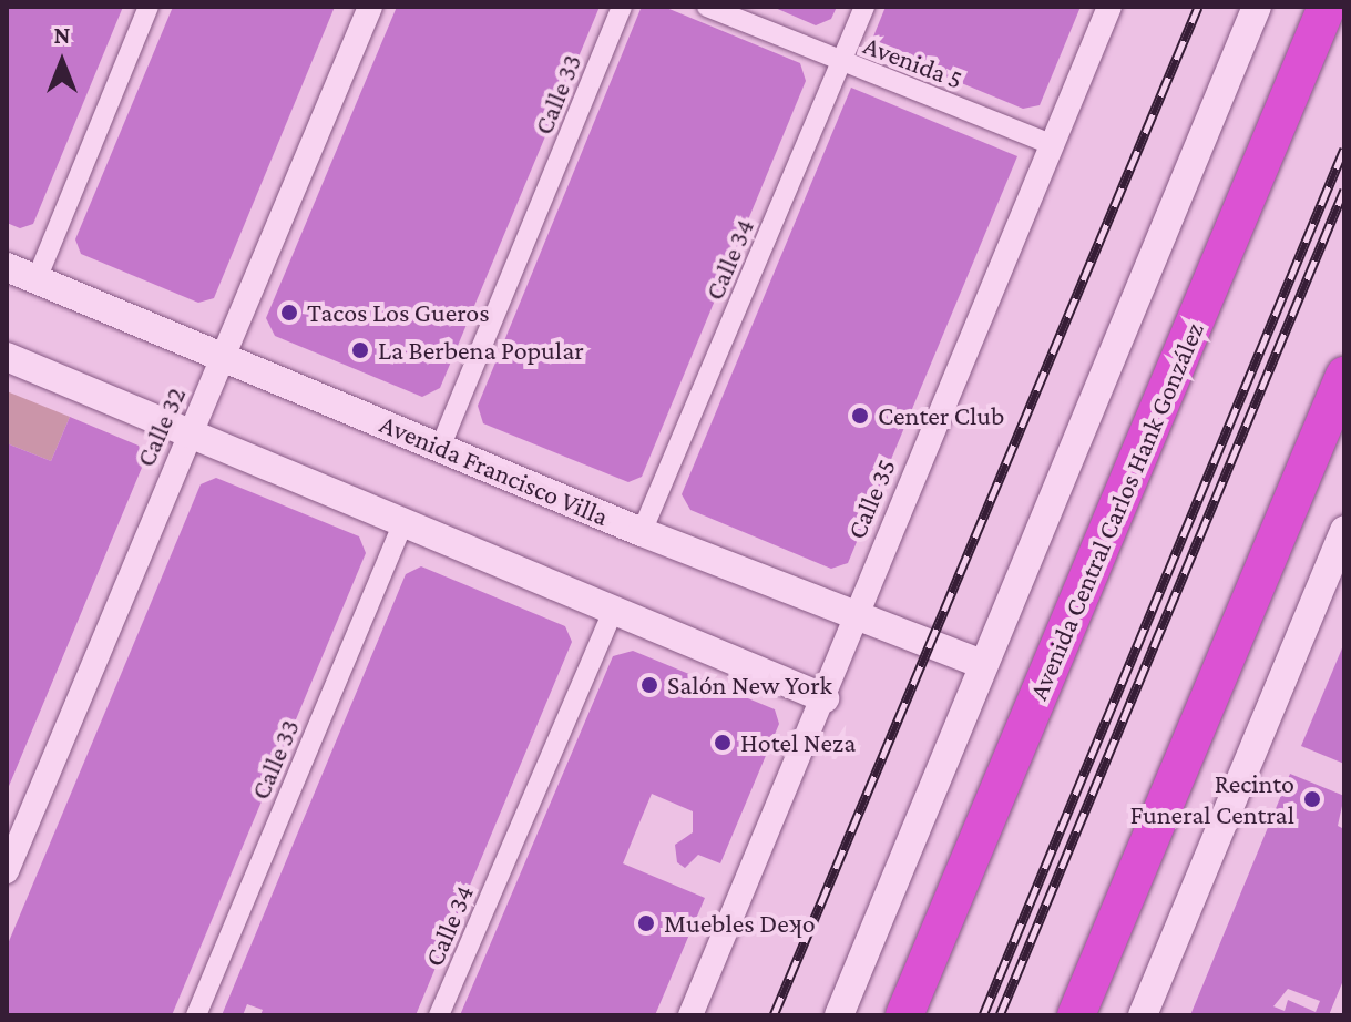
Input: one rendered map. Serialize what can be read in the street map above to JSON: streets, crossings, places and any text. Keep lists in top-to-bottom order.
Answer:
{
  "streets": {
    "highway": ["Avenida Central Carlos Hank González"],
    "main road": ["Avenida Francisco Villa"],
    "street": [
      "Avenida 5",
      "Calle 33",
      "Calle 34",
      "Calle 32",
      "Calle 35"
    ]
  },
  "crossings": [
    ["Avenida 5", "Calle 34"],
    ["Avenida 5", "Calle 35"],
    ["Calle 33", "Avenida Francisco Villa"],
    ["Calle 34", "Avenida Francisco Villa"],
    ["Calle 32", "Avenida Francisco Villa"],
    ["Avenida Francisco Villa", "Calle 35"]
  ],
  "places": [
    "Tacos Los Gueros",
    "La Berbena Popular",
    "Center Club",
    "Salón New York",
    "Hotel Neza",
    "Recinto Funeral Central",
    "Muebles Deʞo"
  ],
  "north": "top"
}
